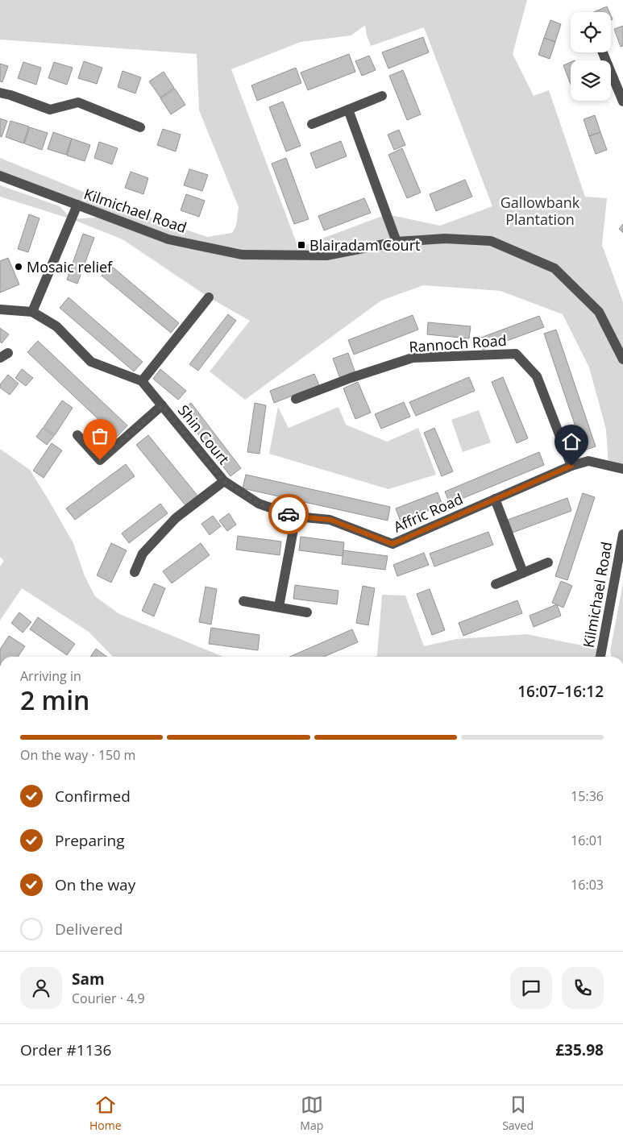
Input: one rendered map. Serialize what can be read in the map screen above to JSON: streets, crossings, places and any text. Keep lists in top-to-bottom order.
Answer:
{
  "streets": {
    "street": [
      "Kilmichael Road",
      "Rannoch Road",
      "Shin Court",
      "Affric Road"
    ]
  },
  "crossings": [
    ["Rannoch Road", "Affric Road"],
    ["Shin Court", "Affric Road"]
  ],
  "parks": ["Gallowbank Plantation"],
  "places": {
    "transit": ["Blairadam Court"],
    "other": ["Mosaic relief"]
  },
  "page": {
    "heading": ["2 min", "Arriving in", "16:07–16:12"],
    "panel": [
      "Sam",
      "Courier · 4.9",
      "Order #1136",
      "£35.98"
    ],
    "bar": "On the way · 150 m",
    "list": [
      ["Confirmed", "15:36"],
      ["Preparing", "16:01"],
      ["On the way", "16:03"],
      "Delivered"
    ],
    "tabs": ["Home", "Map", "Saved"]
  }
}
